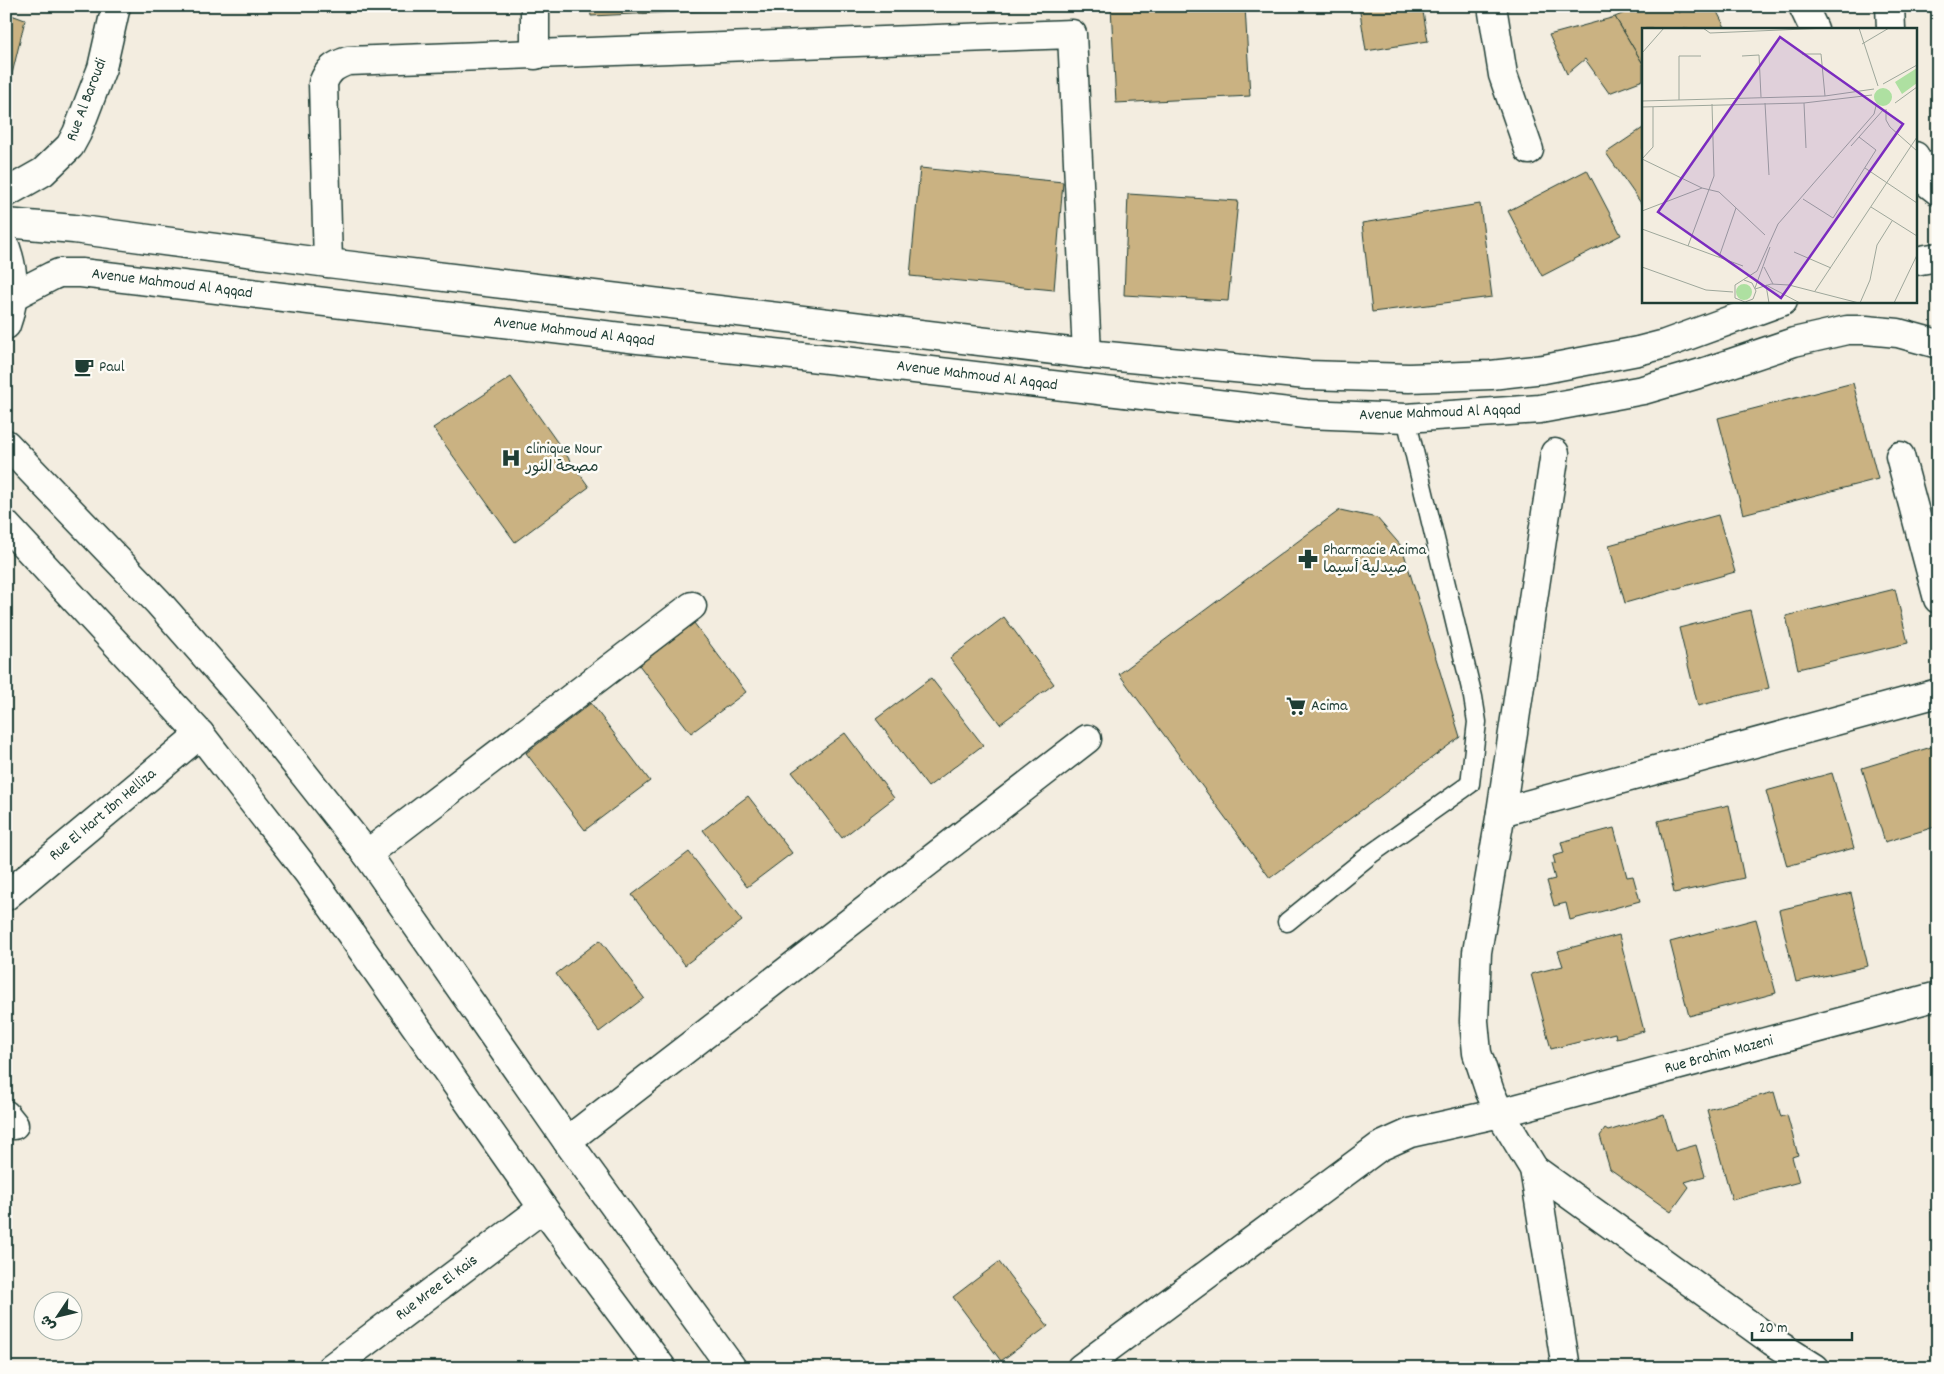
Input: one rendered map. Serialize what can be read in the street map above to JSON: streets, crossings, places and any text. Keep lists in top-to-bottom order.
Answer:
{
  "streets": {
    "street": [
      "Rue Al Baroudi",
      "Avenue Mahmoud Al Aqqad",
      "Rue El Hart Ibn Helliza",
      "Rue Brahim Mazeni",
      "Rue Mree El Kais"
    ]
  },
  "places": {
    "cafe": ["Paul"],
    "hospital": ["clinique Nour مصحة النور"],
    "pharmacy": ["Pharmacie Acima صيدلية أسيما"],
    "supermarket": ["Acima"]
  },
  "scale_bar": "20 m",
  "north": "bottom left"
}
